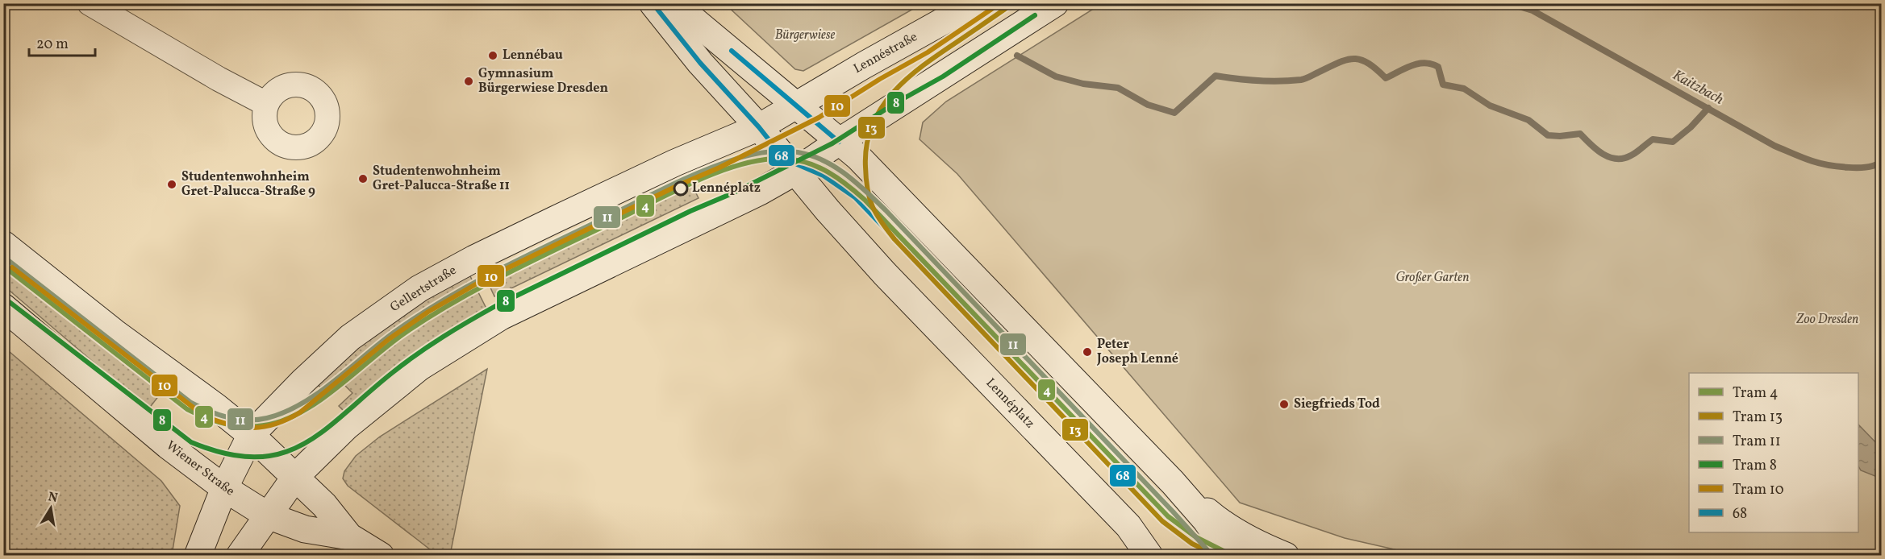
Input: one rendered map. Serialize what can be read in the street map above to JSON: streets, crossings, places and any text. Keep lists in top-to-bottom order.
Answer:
{
  "streets": {
    "main road": [
      "Lennéstraße",
      "Gellertstraße",
      "Lennéplatz",
      "Wiener Straße"
    ]
  },
  "crossings": [
    ["Gellertstraße", "Lennéplatz"],
    ["Gellertstraße", "Wiener Straße"]
  ],
  "water": ["Kaitzbach"],
  "parks": ["Bürgerwiese", "Großer Garten", "Zoo Dresden"],
  "places": [
    "Lennébau",
    "Gymnasium Bürgerwiese Dresden",
    "Studentenwohnheim Gret-Palucca-Straße 11",
    "Studentenwohnheim Gret-Palucca-Straße 9",
    "Lennéplatz",
    "Peter Joseph Lenné",
    "Siegfrieds Tod"
  ],
  "lines": [
    "tram line 13",
    "tram line 10",
    "transit line 68",
    "tram line 8",
    "tram line 11",
    "tram line 4"
  ],
  "legend": [
    "Tram 4",
    "Tram 13",
    "Tram 11",
    "Tram 8",
    "Tram 10",
    "68"
  ],
  "scale_bar": "20 m",
  "north": "top"
}
